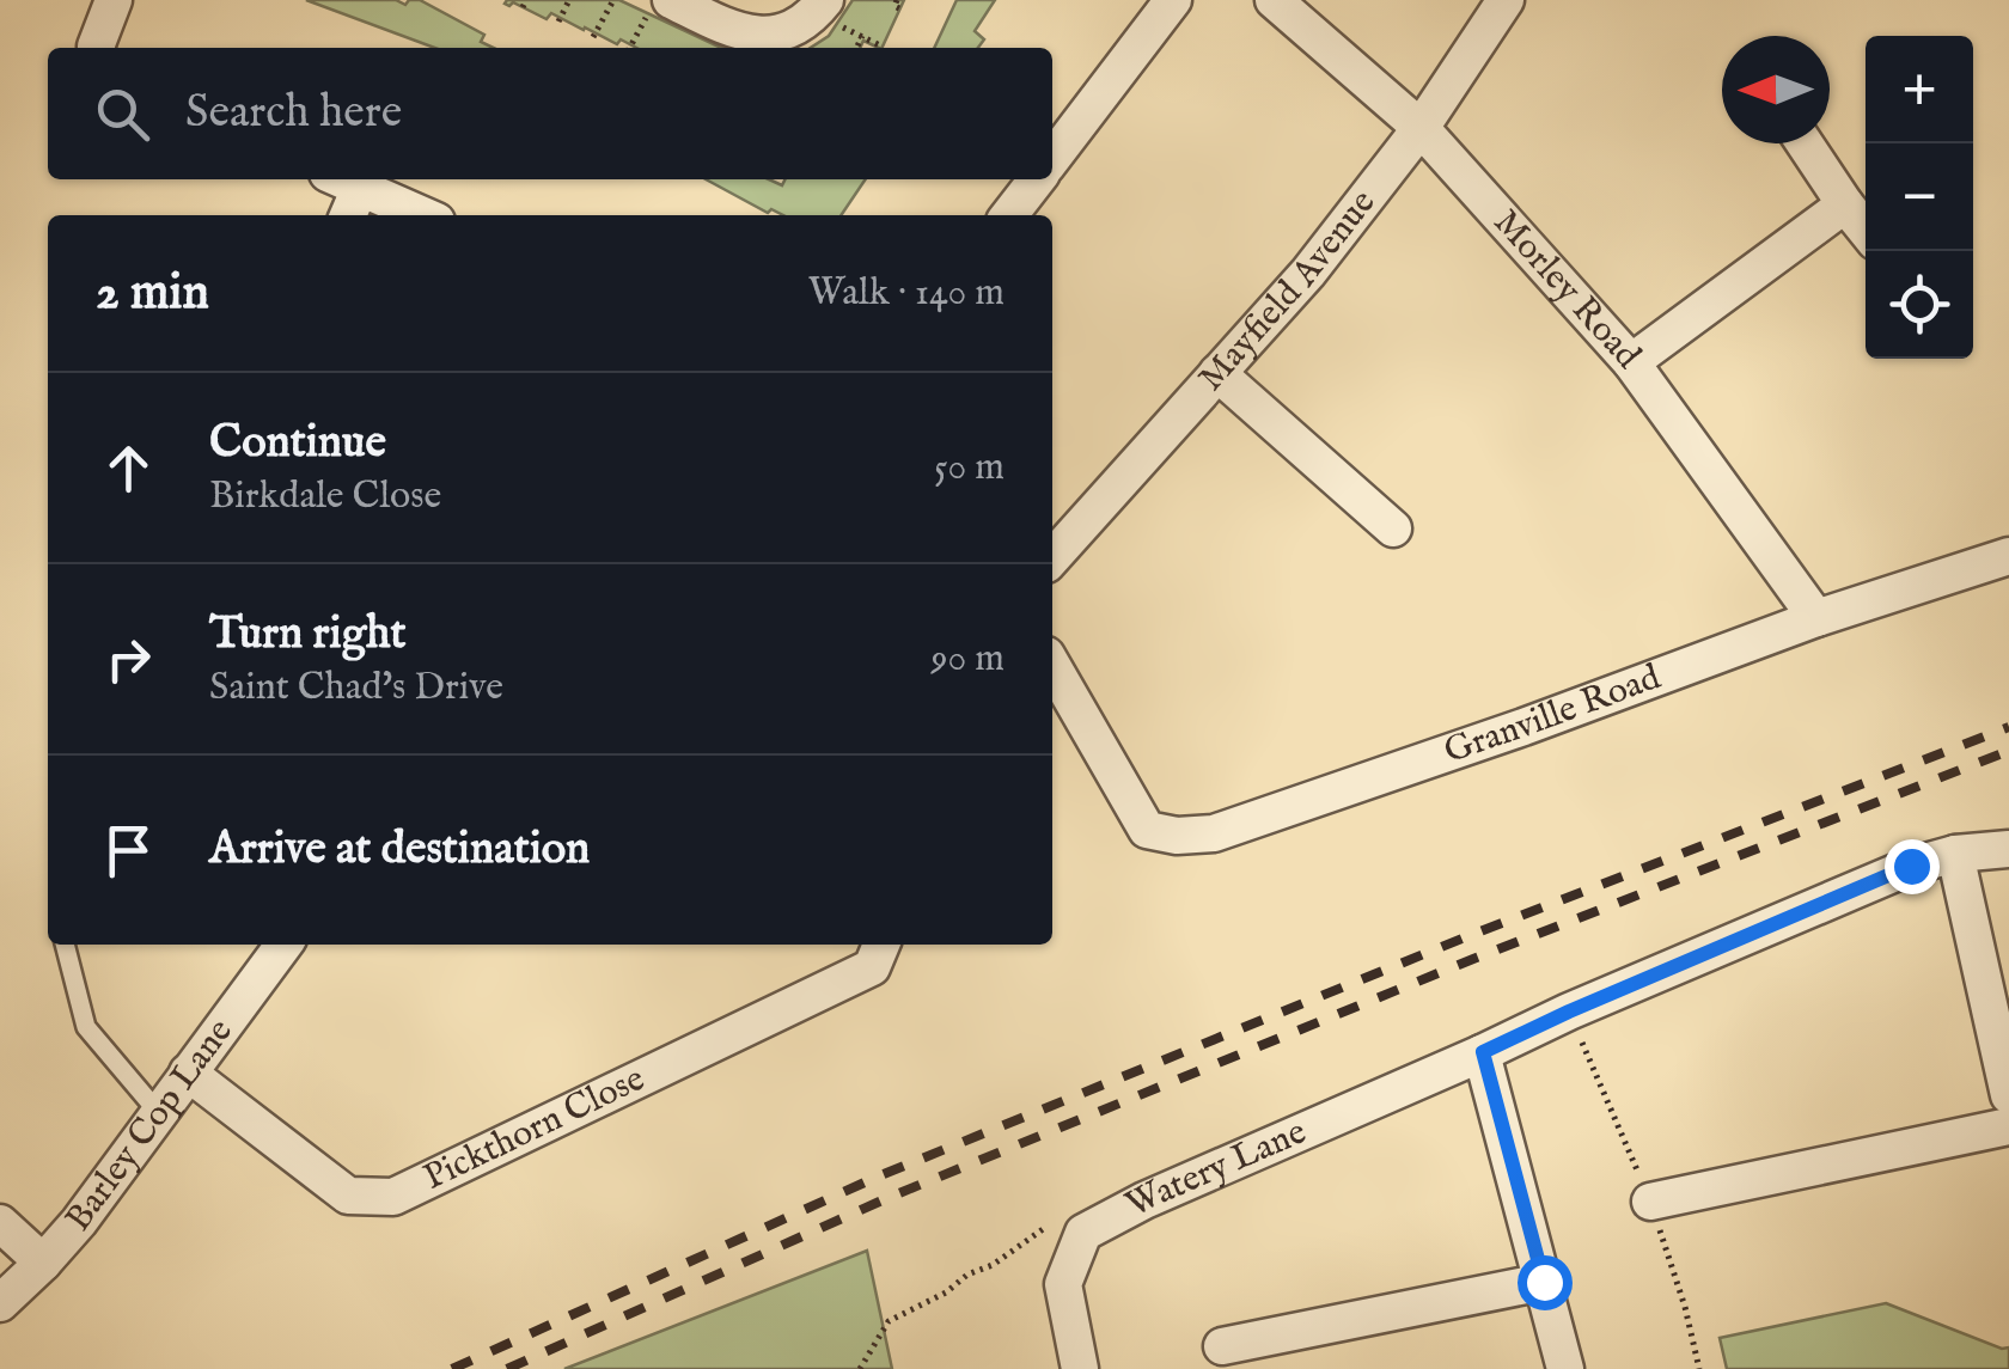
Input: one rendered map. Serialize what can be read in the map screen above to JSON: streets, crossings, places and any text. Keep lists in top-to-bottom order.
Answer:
{
  "streets": {
    "street": [
      "Mayfield Avenue",
      "Morley Road",
      "Granville Road",
      "Barley Cop Lane",
      "Pickthorn Close",
      "Watery Lane"
    ]
  },
  "crossings": [
    ["Mayfield Avenue", "Morley Road"],
    ["Morley Road", "Granville Road"],
    ["Barley Cop Lane", "Pickthorn Close"]
  ],
  "north": "left",
  "page": {
    "map_buttons": ["+", "−"],
    "search": "Search here",
    "heading": ["2 min", "Walk · 140 m"],
    "list": [
      ["Continue", "Birkdale Close", "50 m"],
      ["Turn right", "Saint Chad's Drive", "90 m"],
      "Arrive at destination"
    ]
  }
}
